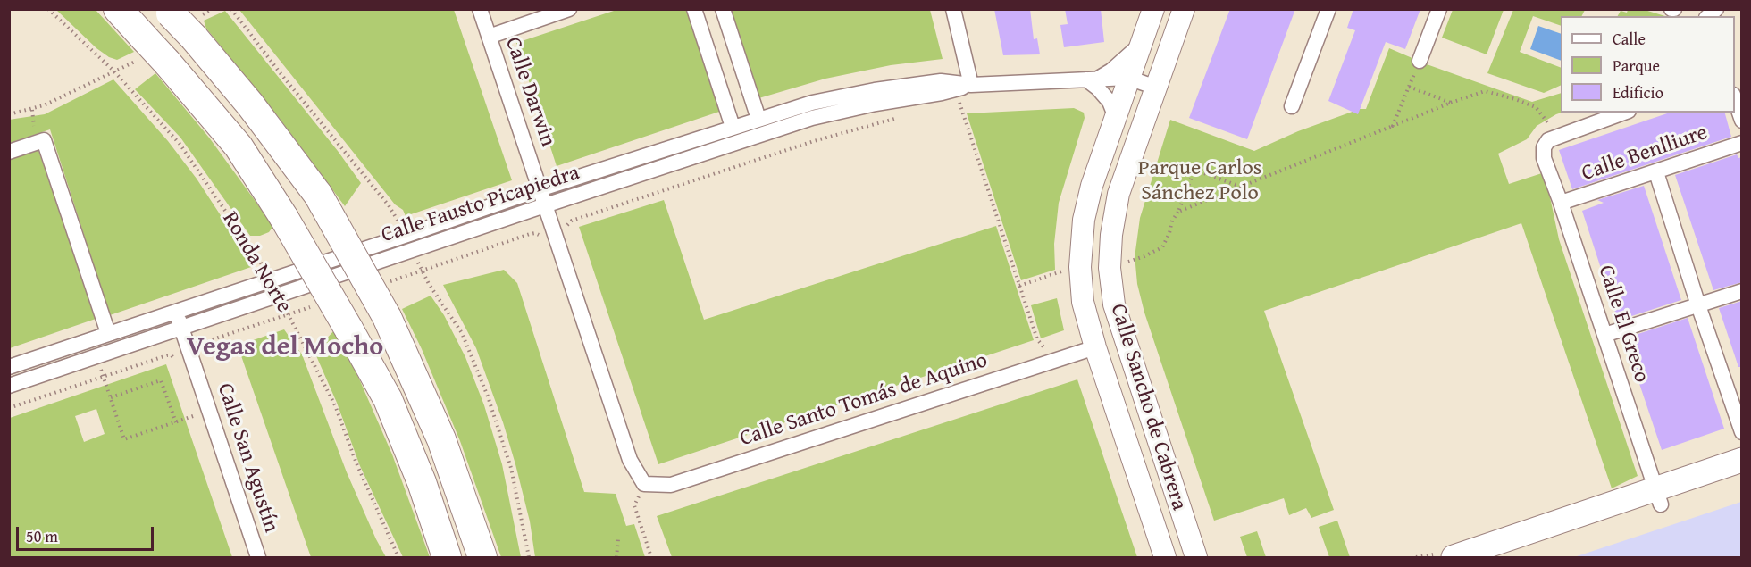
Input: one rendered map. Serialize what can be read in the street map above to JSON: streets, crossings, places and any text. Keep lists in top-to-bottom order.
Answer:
{
  "streets": {
    "main road": ["Calle Sancho de Cabrera"],
    "street": [
      "Calle Darwin",
      "Calle Benlliure",
      "Calle Fausto Picapiedra",
      "Calle El Greco",
      "Calle Santo Tomás de Aquino",
      "Calle San Agustín"
    ],
    "path": ["Ronda Norte"]
  },
  "crossings": [
    ["Calle Darwin", "Calle Fausto Picapiedra"],
    ["Calle Benlliure", "Calle El Greco"],
    ["Calle Fausto Picapiedra", "Ronda Norte"],
    ["Calle Fausto Picapiedra", "Calle Sancho de Cabrera"],
    ["Calle Fausto Picapiedra", "Calle San Agustín"],
    ["Calle Santo Tomás de Aquino", "Calle Sancho de Cabrera"]
  ],
  "districts": ["Vegas del Mocho"],
  "parks": ["Parque Carlos Sánchez Polo"],
  "legend": ["Calle", "Parque", "Edificio"],
  "scale_bar": "50 m"
}
